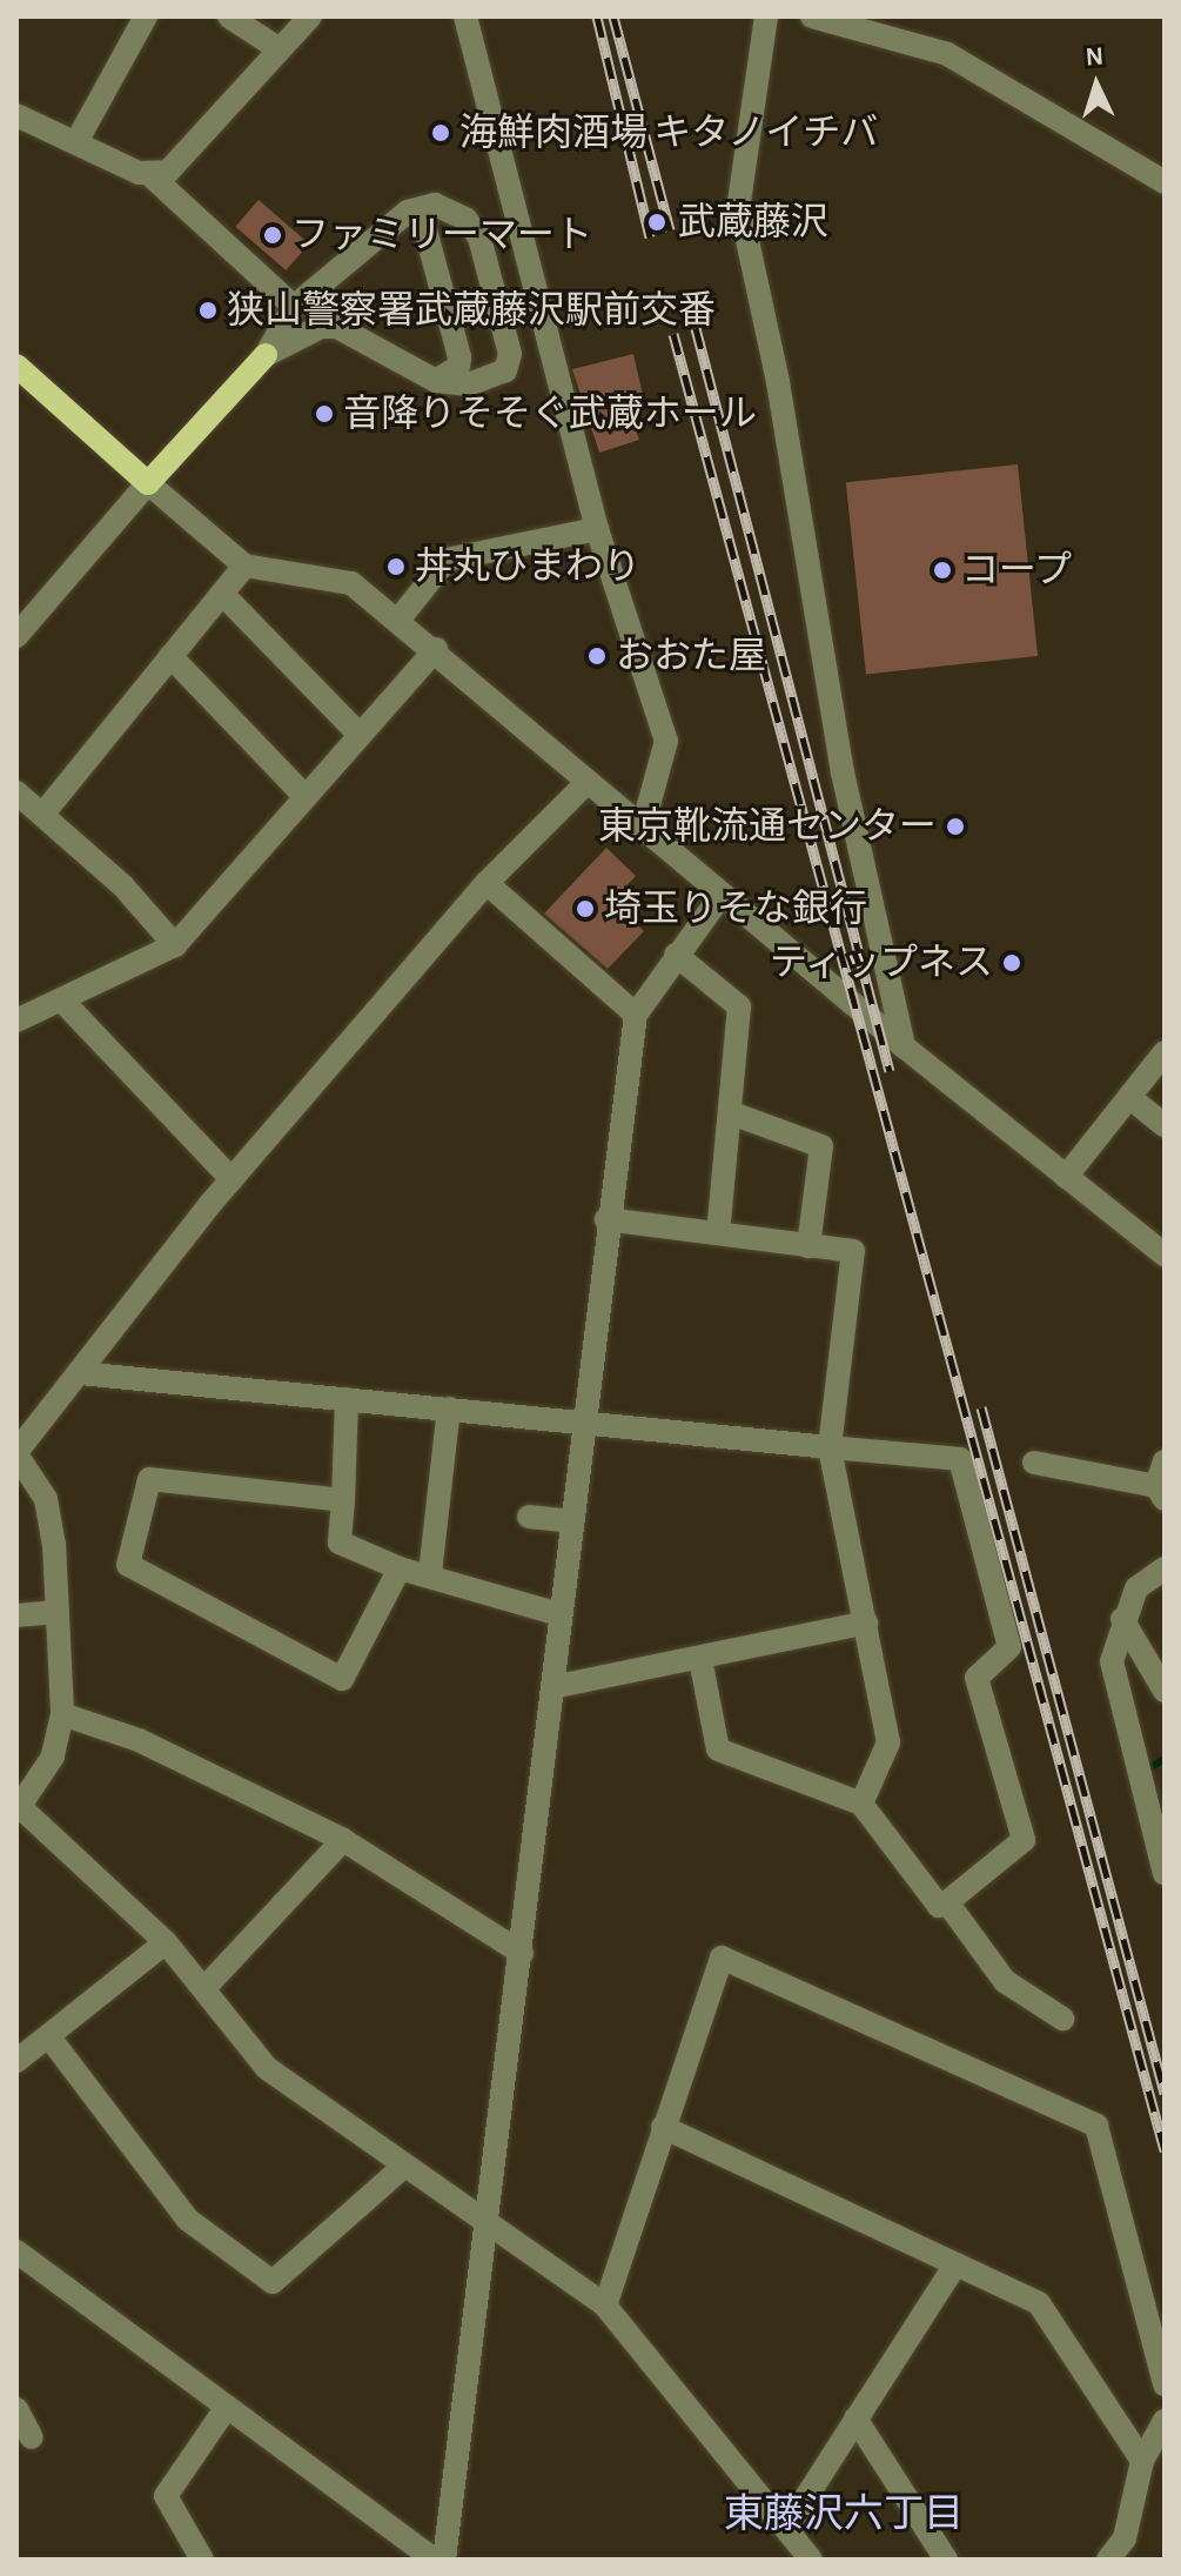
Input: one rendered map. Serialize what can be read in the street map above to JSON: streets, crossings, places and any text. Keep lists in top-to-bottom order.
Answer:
{
  "districts": ["東藤沢六丁目"],
  "places": [
    "海鮮肉酒場 キタノイチバ",
    "武蔵藤沢",
    "ファミリーマート",
    "狭山警察署武蔵藤沢駅前交番",
    "音降りそそぐ武蔵ホール",
    "丼丸ひまわり",
    "コープ",
    "おおた屋",
    "東京靴流通センター",
    "埼玉りそな銀行",
    "ティップネス"
  ],
  "north": "top"
}
